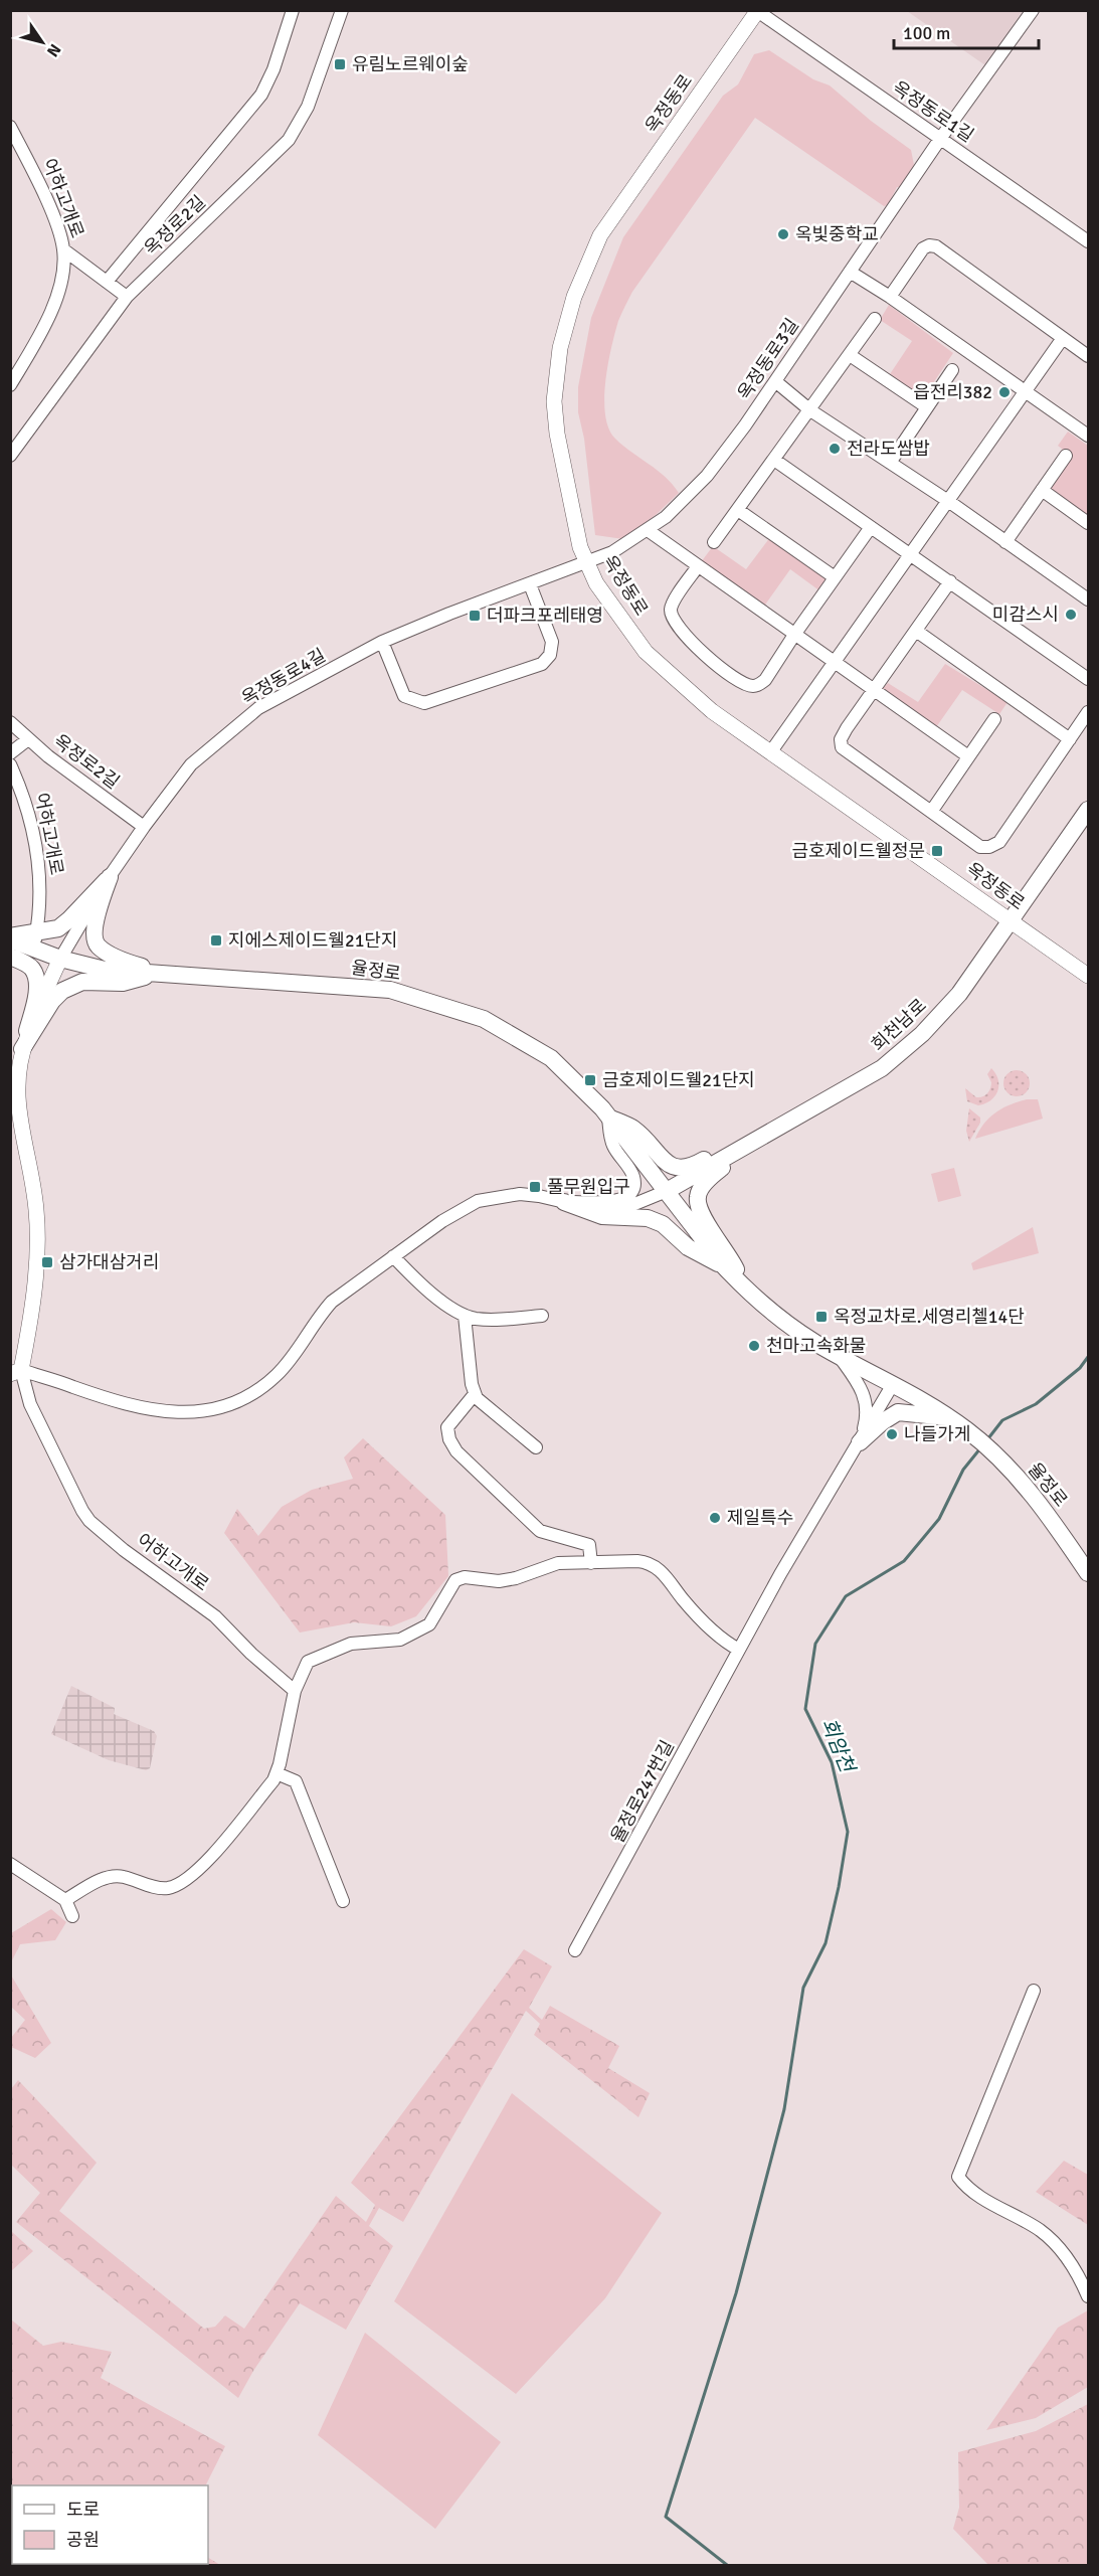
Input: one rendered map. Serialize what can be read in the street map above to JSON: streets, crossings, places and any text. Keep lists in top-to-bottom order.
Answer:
{
  "streets": {
    "main road": ["율정로", "회천남로"],
    "street": [
      "옥정동로",
      "옥정동로1길",
      "어하고개로",
      "옥정로2길",
      "옥정동로3길",
      "옥정동로4길",
      "율정로247번길"
    ]
  },
  "crossings": [
    ["옥정동로", "옥정동로1길"],
    ["옥정동로", "옥정동로3길"],
    ["옥정동로", "옥정동로4길"],
    ["옥정동로", "회천남로"],
    ["옥정동로1길", "옥정동로3길"],
    ["어하고개로", "옥정동로4길"],
    ["어하고개로", "율정로"],
    ["옥정로2길", "옥정동로4길"],
    ["옥정동로3길", "옥정동로4길"],
    ["옥정동로4길", "율정로"],
    ["율정로", "회천남로"],
    ["율정로", "율정로247번길"]
  ],
  "water": ["회암천"],
  "places": {
    "transit": [
      "유림노르웨이숲",
      "더파크포레태영",
      "금호제이드웰정문",
      "지에스제이드웰21단지",
      "금호제이드웰21단지",
      "풀무원입구",
      "삼가대삼거리",
      "옥정교차로.세영리첼14단"
    ],
    "other": [
      "옥빛중학교",
      "읍전리382",
      "전라도쌈밥",
      "미감스시",
      "천마고속화물",
      "나들가게",
      "제일특수"
    ]
  },
  "legend": ["도로", "공원"],
  "scale_bar": "100 m",
  "north": "bottom right"
}
